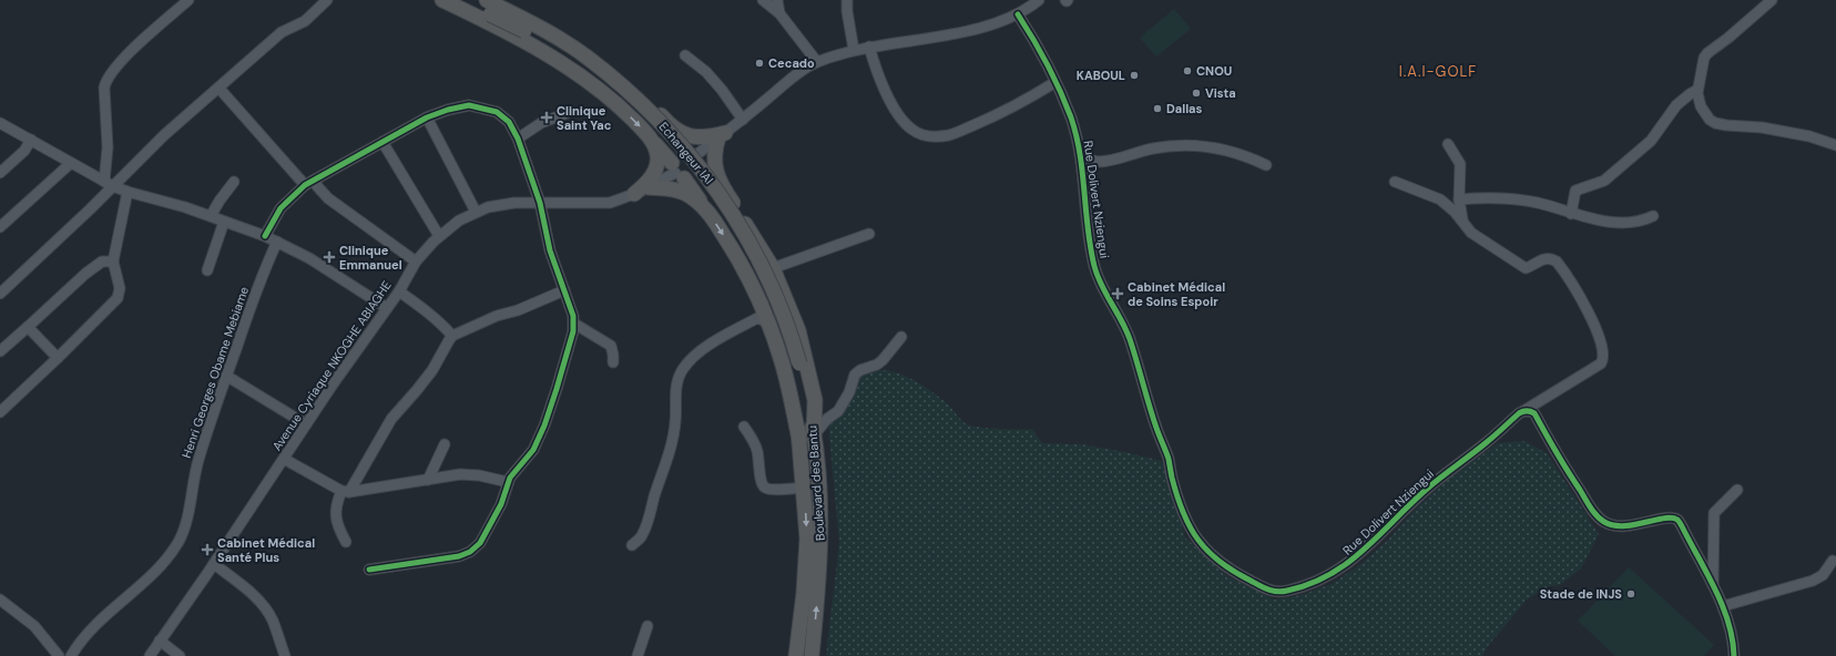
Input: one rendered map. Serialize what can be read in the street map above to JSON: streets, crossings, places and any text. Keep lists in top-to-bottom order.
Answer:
{
  "streets": {
    "highway": ["Echangeur IAI", "Boulevard des Bantu"],
    "street": ["Rue Dolivert Nziengui", "Avenue Cyriaque NKOGHE ABIAGHE", "Henri Georges Obame Mebiame"]
  },
  "crossings": [
    ["Echangeur IAI", "Boulevard des Bantu"]
  ],
  "districts": ["I.A.I-GOLF"],
  "places": {
    "other": [
      "Cecado",
      "CNOU",
      "KABOUL",
      "Vista",
      "Dallas",
      "Stade de INJS"
    ],
    "health": [
      "Clinique Saint Yac",
      "Clinique Emmanuel",
      "Cabinet Médical de Soins Espoir",
      "Cabinet Médical Santé Plus"
    ]
  }
}
